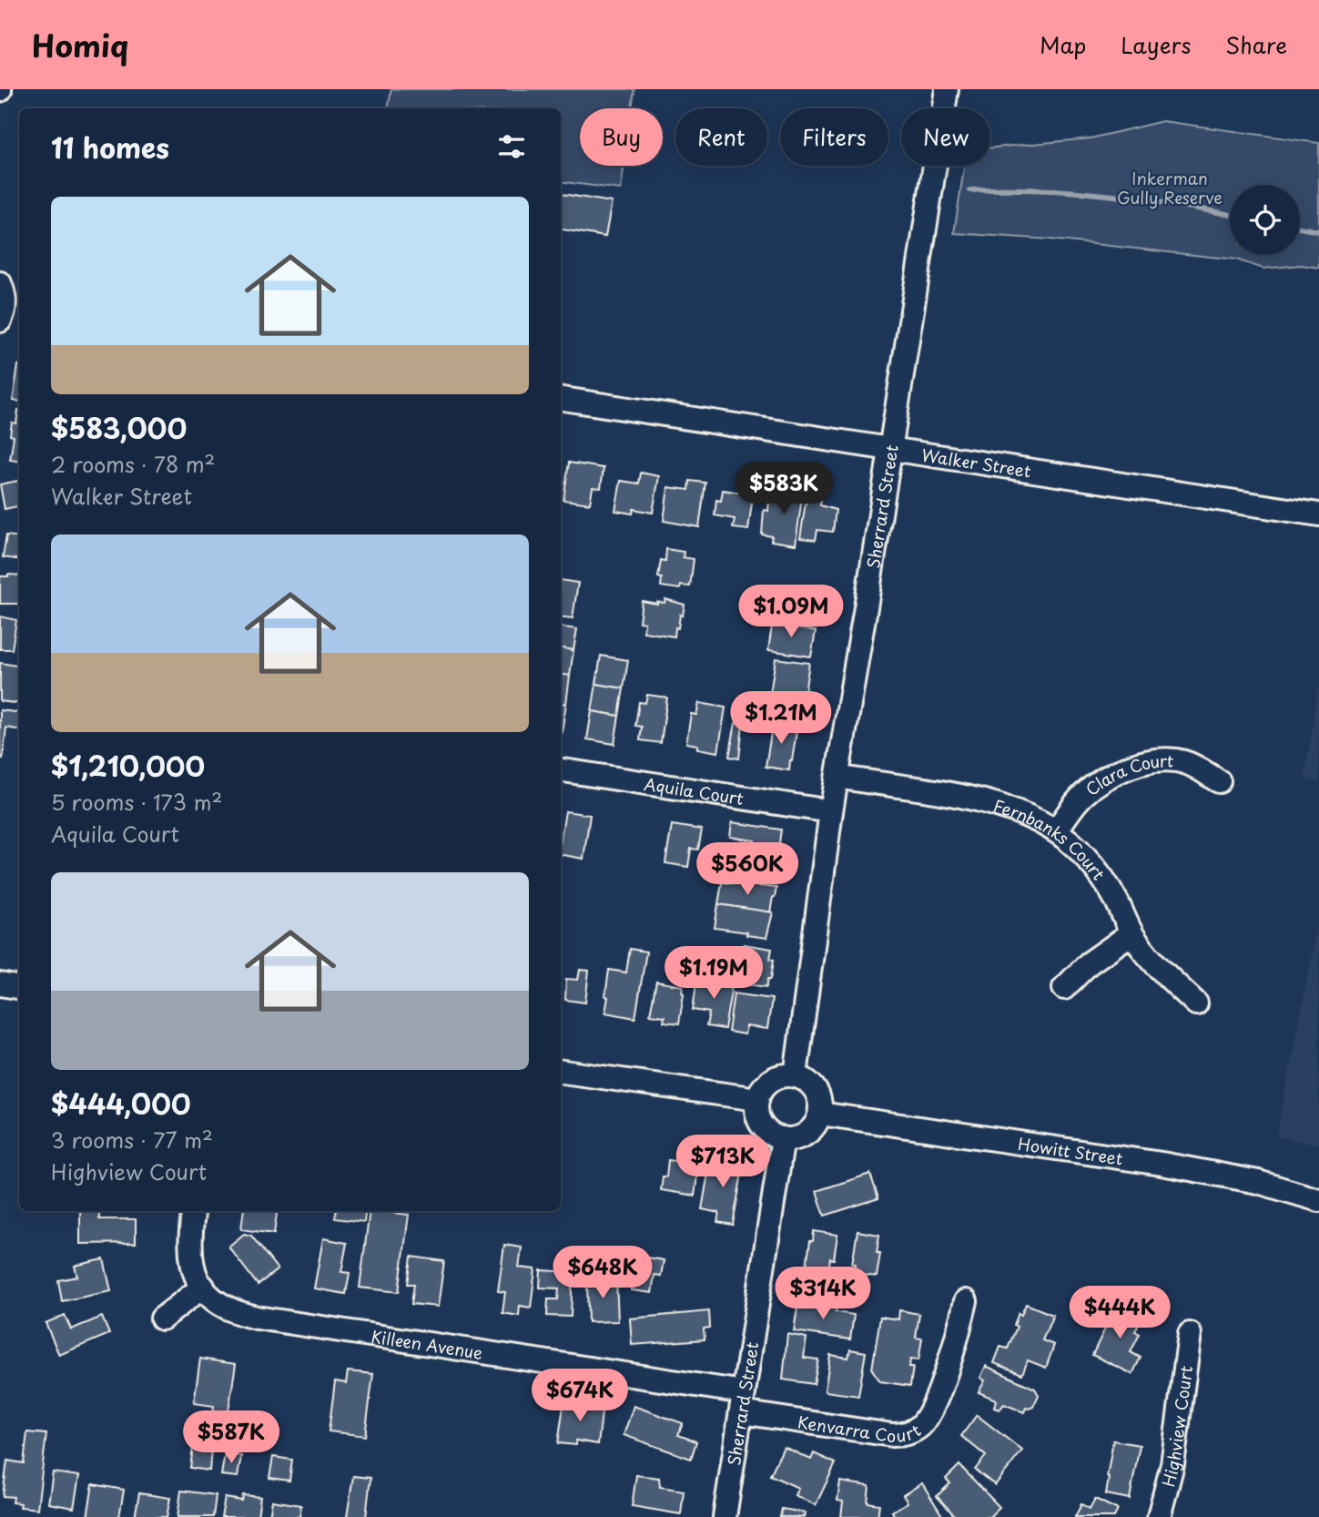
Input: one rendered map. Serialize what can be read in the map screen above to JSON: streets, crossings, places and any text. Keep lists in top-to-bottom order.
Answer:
{
  "streets": {
    "street": [
      "Walker Street",
      "Sherrard Street",
      "Clara Court",
      "Aquila Court",
      "Fernbanks Court",
      "Howitt Street",
      "Killeen Avenue",
      "Kenvarra Court",
      "Highview Court"
    ]
  },
  "crossings": [
    ["Walker Street", "Sherrard Street"],
    ["Sherrard Street", "Aquila Court"],
    ["Sherrard Street", "Fernbanks Court"],
    ["Sherrard Street", "Howitt Street"],
    ["Sherrard Street", "Killeen Avenue"],
    ["Sherrard Street", "Kenvarra Court"],
    ["Clara Court", "Fernbanks Court"],
    ["Killeen Avenue", "Kenvarra Court"]
  ],
  "parks": ["Inkerman Gully Reserve"],
  "page": {
    "header": "Homiq",
    "nav": ["Map", "Layers", "Share"],
    "chip": [
      "Buy",
      "Rent",
      "Filters",
      "New"
    ],
    "heading": "11 homes",
    "list": [
      {
        "name": "$583,000",
        "note": "2 rooms · 78 m² · Walker Street"
      },
      {
        "name": "$1,210,000",
        "note": "5 rooms · 173 m² · Aquila Court"
      },
      {
        "name": "$444,000",
        "note": "3 rooms · 77 m² · Highview Court"
      }
    ],
    "price": [
      "$583K",
      "$1.09M",
      "$1.21M",
      "$560K",
      "$1.19M",
      "$713K",
      "$648K",
      "$314K",
      "$444K",
      "$674K",
      "$587K"
    ]
  }
}
